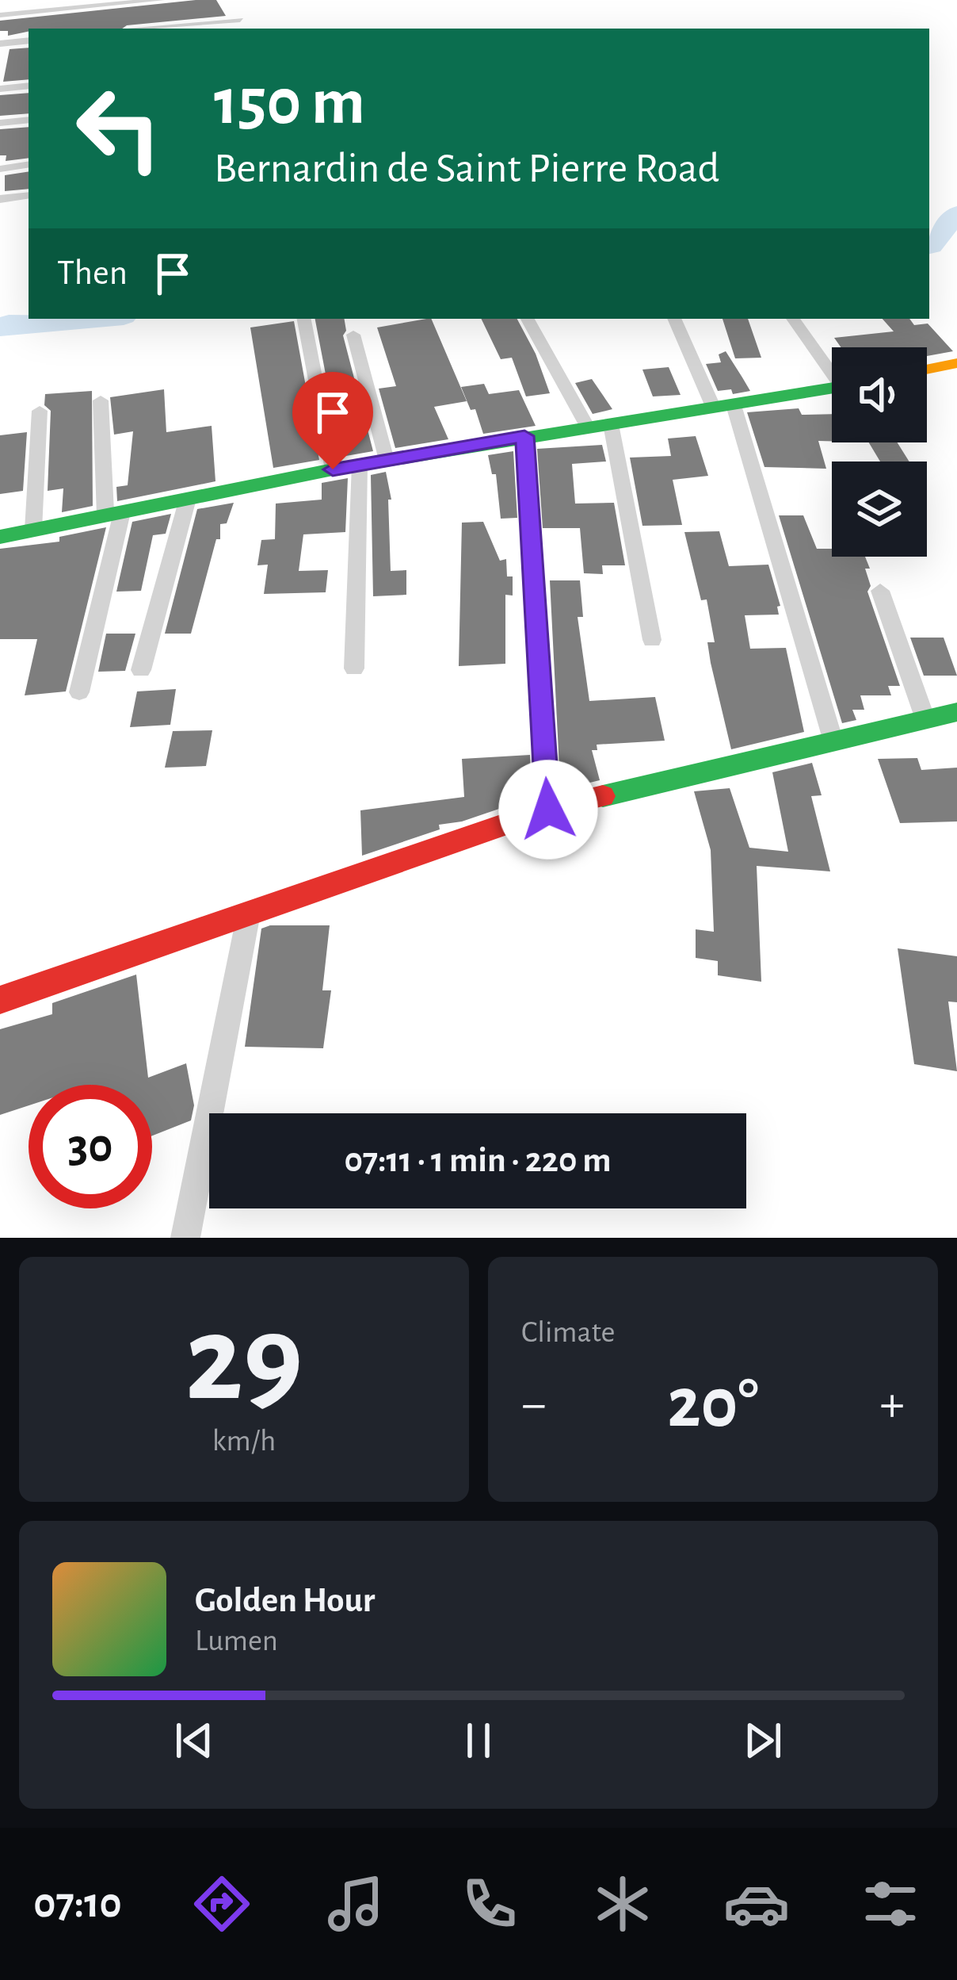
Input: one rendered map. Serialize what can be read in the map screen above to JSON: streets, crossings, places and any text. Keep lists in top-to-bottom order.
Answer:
{
  "page": {
    "turn": ["150 m", "Bernardin de Saint Pierre Road"],
    "then": "Then",
    "limit": "30",
    "trip": "07:11 · 1 min · 220 m",
    "tile": [
      ["29", "km/h"],
      "Climate"
    ],
    "heat": ["−", "20°", "+"],
    "song": ["Golden Hour", "Lumen"],
    "tabs": "07:10"
  }
}
